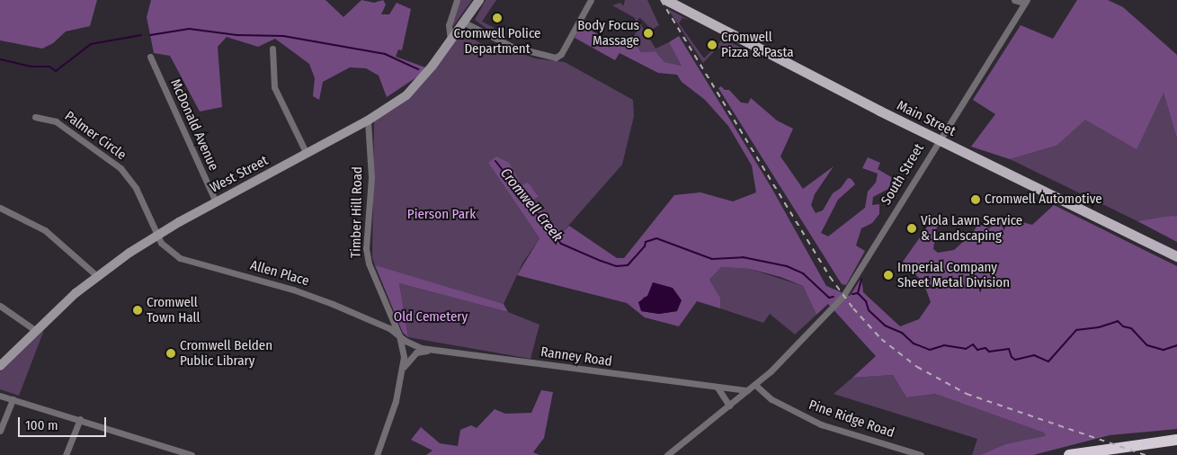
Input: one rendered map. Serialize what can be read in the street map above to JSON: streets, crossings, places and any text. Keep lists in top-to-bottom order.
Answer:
{
  "streets": {
    "main road": ["Main Street", "West Street"],
    "street": [
      "McDonald Avenue",
      "Palmer Circle",
      "South Street",
      "Timber Hill Road",
      "Allen Place",
      "Ranney Road",
      "Pine Ridge Road"
    ]
  },
  "crossings": [
    ["Main Street", "South Street"],
    ["McDonald Avenue", "West Street"],
    ["Palmer Circle", "West Street"],
    ["Palmer Circle", "Allen Place"],
    ["West Street", "Timber Hill Road"],
    ["West Street", "Allen Place"],
    ["South Street", "Ranney Road"],
    ["South Street", "Pine Ridge Road"],
    ["Timber Hill Road", "Allen Place"],
    ["Timber Hill Road", "Ranney Road"],
    ["Allen Place", "Ranney Road"]
  ],
  "water": ["Cromwell Creek"],
  "parks": ["Pierson Park", "Old Cemetery"],
  "places": [
    "Cromwell Police Department",
    "Body Focus Massage",
    "Cromwell Pizza & Pasta",
    "Cromwell Automotive",
    "Viola Lawn Service & Landscaping",
    "Imperial Company Sheet Metal Division",
    "Cromwell Town Hall",
    "Cromwell Belden Public Library"
  ],
  "scale_bar": "100 m"
}
